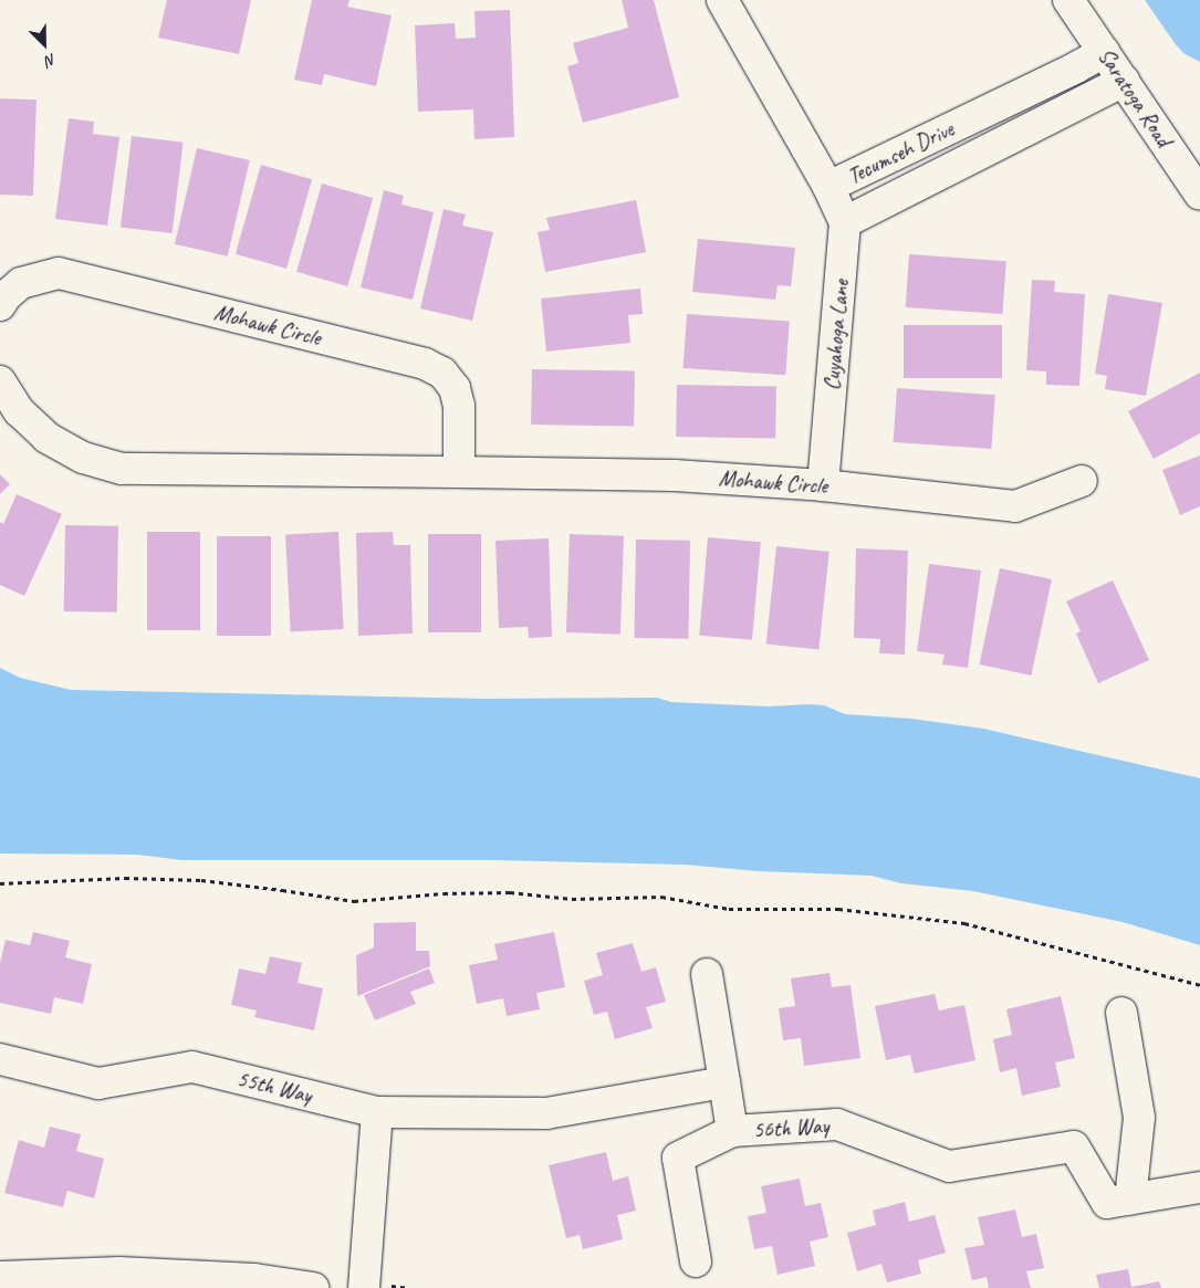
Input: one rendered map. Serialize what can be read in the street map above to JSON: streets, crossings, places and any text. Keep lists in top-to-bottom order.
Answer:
{
  "streets": {
    "street": [
      "Saratoga Road",
      "Tecumseh Drive",
      "Mohawk Circle",
      "Cuyahoga Lane",
      "55th Way",
      "56th Way"
    ]
  },
  "crossings": [
    ["Saratoga Road", "Tecumseh Drive"],
    ["Tecumseh Drive", "Cuyahoga Lane"],
    ["Mohawk Circle", "Cuyahoga Lane"]
  ],
  "north": "bottom right"
}
